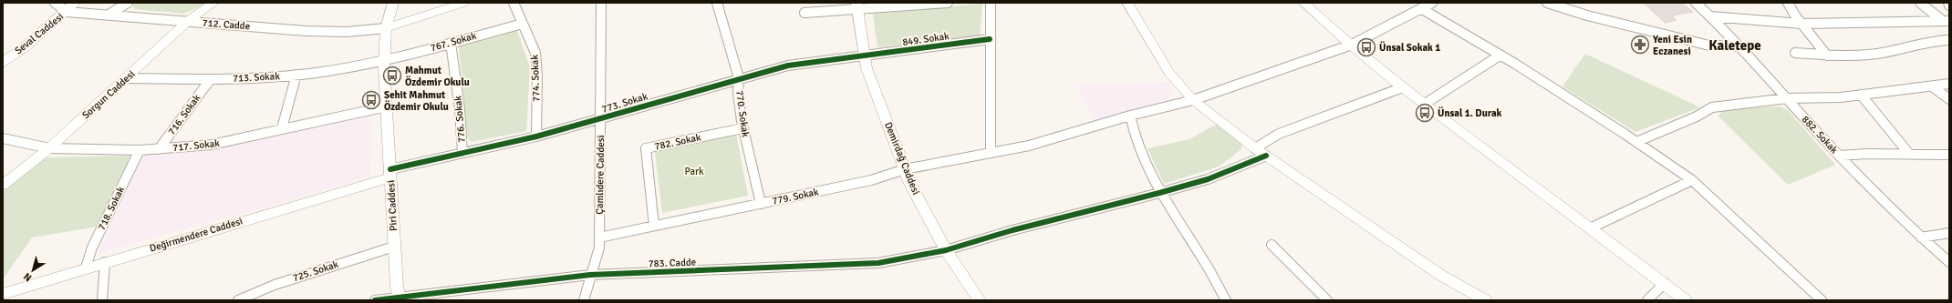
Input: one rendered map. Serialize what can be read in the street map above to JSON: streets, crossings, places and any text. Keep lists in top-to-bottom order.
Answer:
{
  "streets": {
    "main road": ["Seval Caddesi"],
    "street": [
      "712. Cadde",
      "849. Sokak",
      "767. Sokak",
      "713. Sokak",
      "774. Sokak",
      "Sorgun Caddesi",
      "773. Sokak",
      "770. Sokak",
      "716. Sokak",
      "776. Sokak",
      "882. Sokak",
      "782. Sokak",
      "717. Sokak",
      "Demirdağ Caddesi",
      "Çamlıdere Caddesi",
      "779. Sokak",
      "Piri Caddesi",
      "718. Sokak",
      "Değirmendere Caddesi",
      "783. Cadde",
      "725. Sokak"
    ]
  },
  "crossings": [
    ["712. Cadde", "Seval Caddesi"],
    ["712. Cadde", "Sorgun Caddesi"],
    ["712. Cadde", "Piri Caddesi"],
    ["849. Sokak", "773. Sokak"],
    ["849. Sokak", "Demirdağ Caddesi"],
    ["767. Sokak", "713. Sokak"],
    ["767. Sokak", "774. Sokak"],
    ["767. Sokak", "776. Sokak"],
    ["767. Sokak", "Piri Caddesi"],
    ["713. Sokak", "Sorgun Caddesi"],
    ["713. Sokak", "716. Sokak"],
    ["713. Sokak", "Piri Caddesi"],
    ["774. Sokak", "773. Sokak"],
    ["Sorgun Caddesi", "717. Sokak"],
    ["773. Sokak", "770. Sokak"],
    ["773. Sokak", "776. Sokak"],
    ["773. Sokak", "Demirdağ Caddesi"],
    ["773. Sokak", "Çamlıdere Caddesi"],
    ["773. Sokak", "Piri Caddesi"],
    ["773. Sokak", "Değirmendere Caddesi"],
    ["770. Sokak", "782. Sokak"],
    ["770. Sokak", "779. Sokak"],
    ["716. Sokak", "717. Sokak"],
    ["782. Sokak", "779. Sokak"],
    ["717. Sokak", "Piri Caddesi"],
    ["717. Sokak", "718. Sokak"],
    ["Demirdağ Caddesi", "779. Sokak"],
    ["Demirdağ Caddesi", "783. Cadde"],
    ["Çamlıdere Caddesi", "779. Sokak"],
    ["Çamlıdere Caddesi", "783. Cadde"],
    ["Piri Caddesi", "Değirmendere Caddesi"],
    ["Piri Caddesi", "783. Cadde"],
    ["Piri Caddesi", "725. Sokak"],
    ["718. Sokak", "Değirmendere Caddesi"]
  ],
  "districts": ["Kaletepe"],
  "parks": ["Park"],
  "places": {
    "pharmacy": ["Yeni Esin Eczanesi"],
    "bus stop": [
      "Ünsal Sokak 1",
      "Mahmut Özdemir Okulu",
      "Şehit Mahmut Özdemir Okulu",
      "Ünsal 1. Durak"
    ]
  },
  "north": "bottom left"
}
